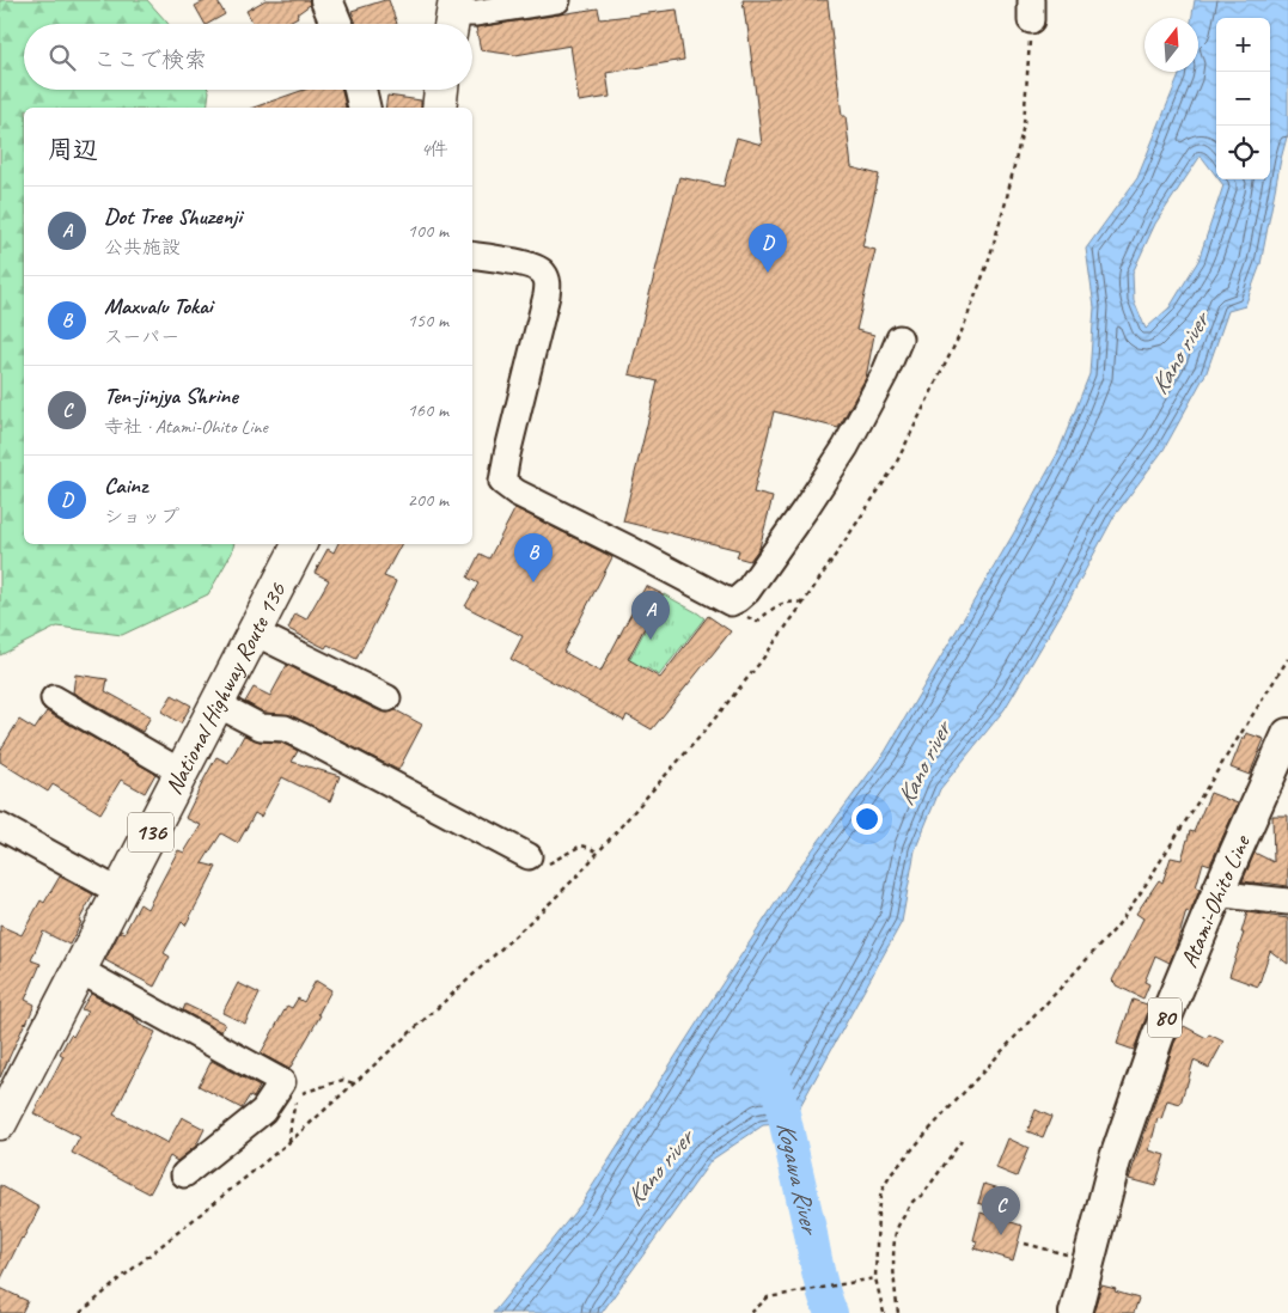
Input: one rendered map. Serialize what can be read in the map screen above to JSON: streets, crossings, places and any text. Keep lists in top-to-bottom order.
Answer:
{
  "streets": {
    "highway": ["National Highway Route 136", "136"],
    "main road": ["Atami-Ohito Line", "80"]
  },
  "water": ["Kano river", "Kogawa River"],
  "north": "top",
  "page": {
    "map_buttons": ["+", "−"],
    "search": "ここで検索",
    "heading": ["周辺", "4件"],
    "list": [
      {
        "mark": "A",
        "name": "Dot Tree Shuzenji",
        "note": "公共施設",
        "value": "100 m"
      },
      {
        "mark": "B",
        "name": "Maxvalu Tokai",
        "note": "スーパー",
        "value": "150 m"
      },
      {
        "mark": "C",
        "name": "Ten-jinjya Shrine",
        "note": "寺社 · Atami-Ohito Line",
        "value": "160 m"
      },
      {
        "mark": "D",
        "name": "Cainz",
        "note": "ショップ",
        "value": "200 m"
      }
    ],
    "pins": [
      "D",
      "B",
      "A",
      "C"
    ]
  }
}
